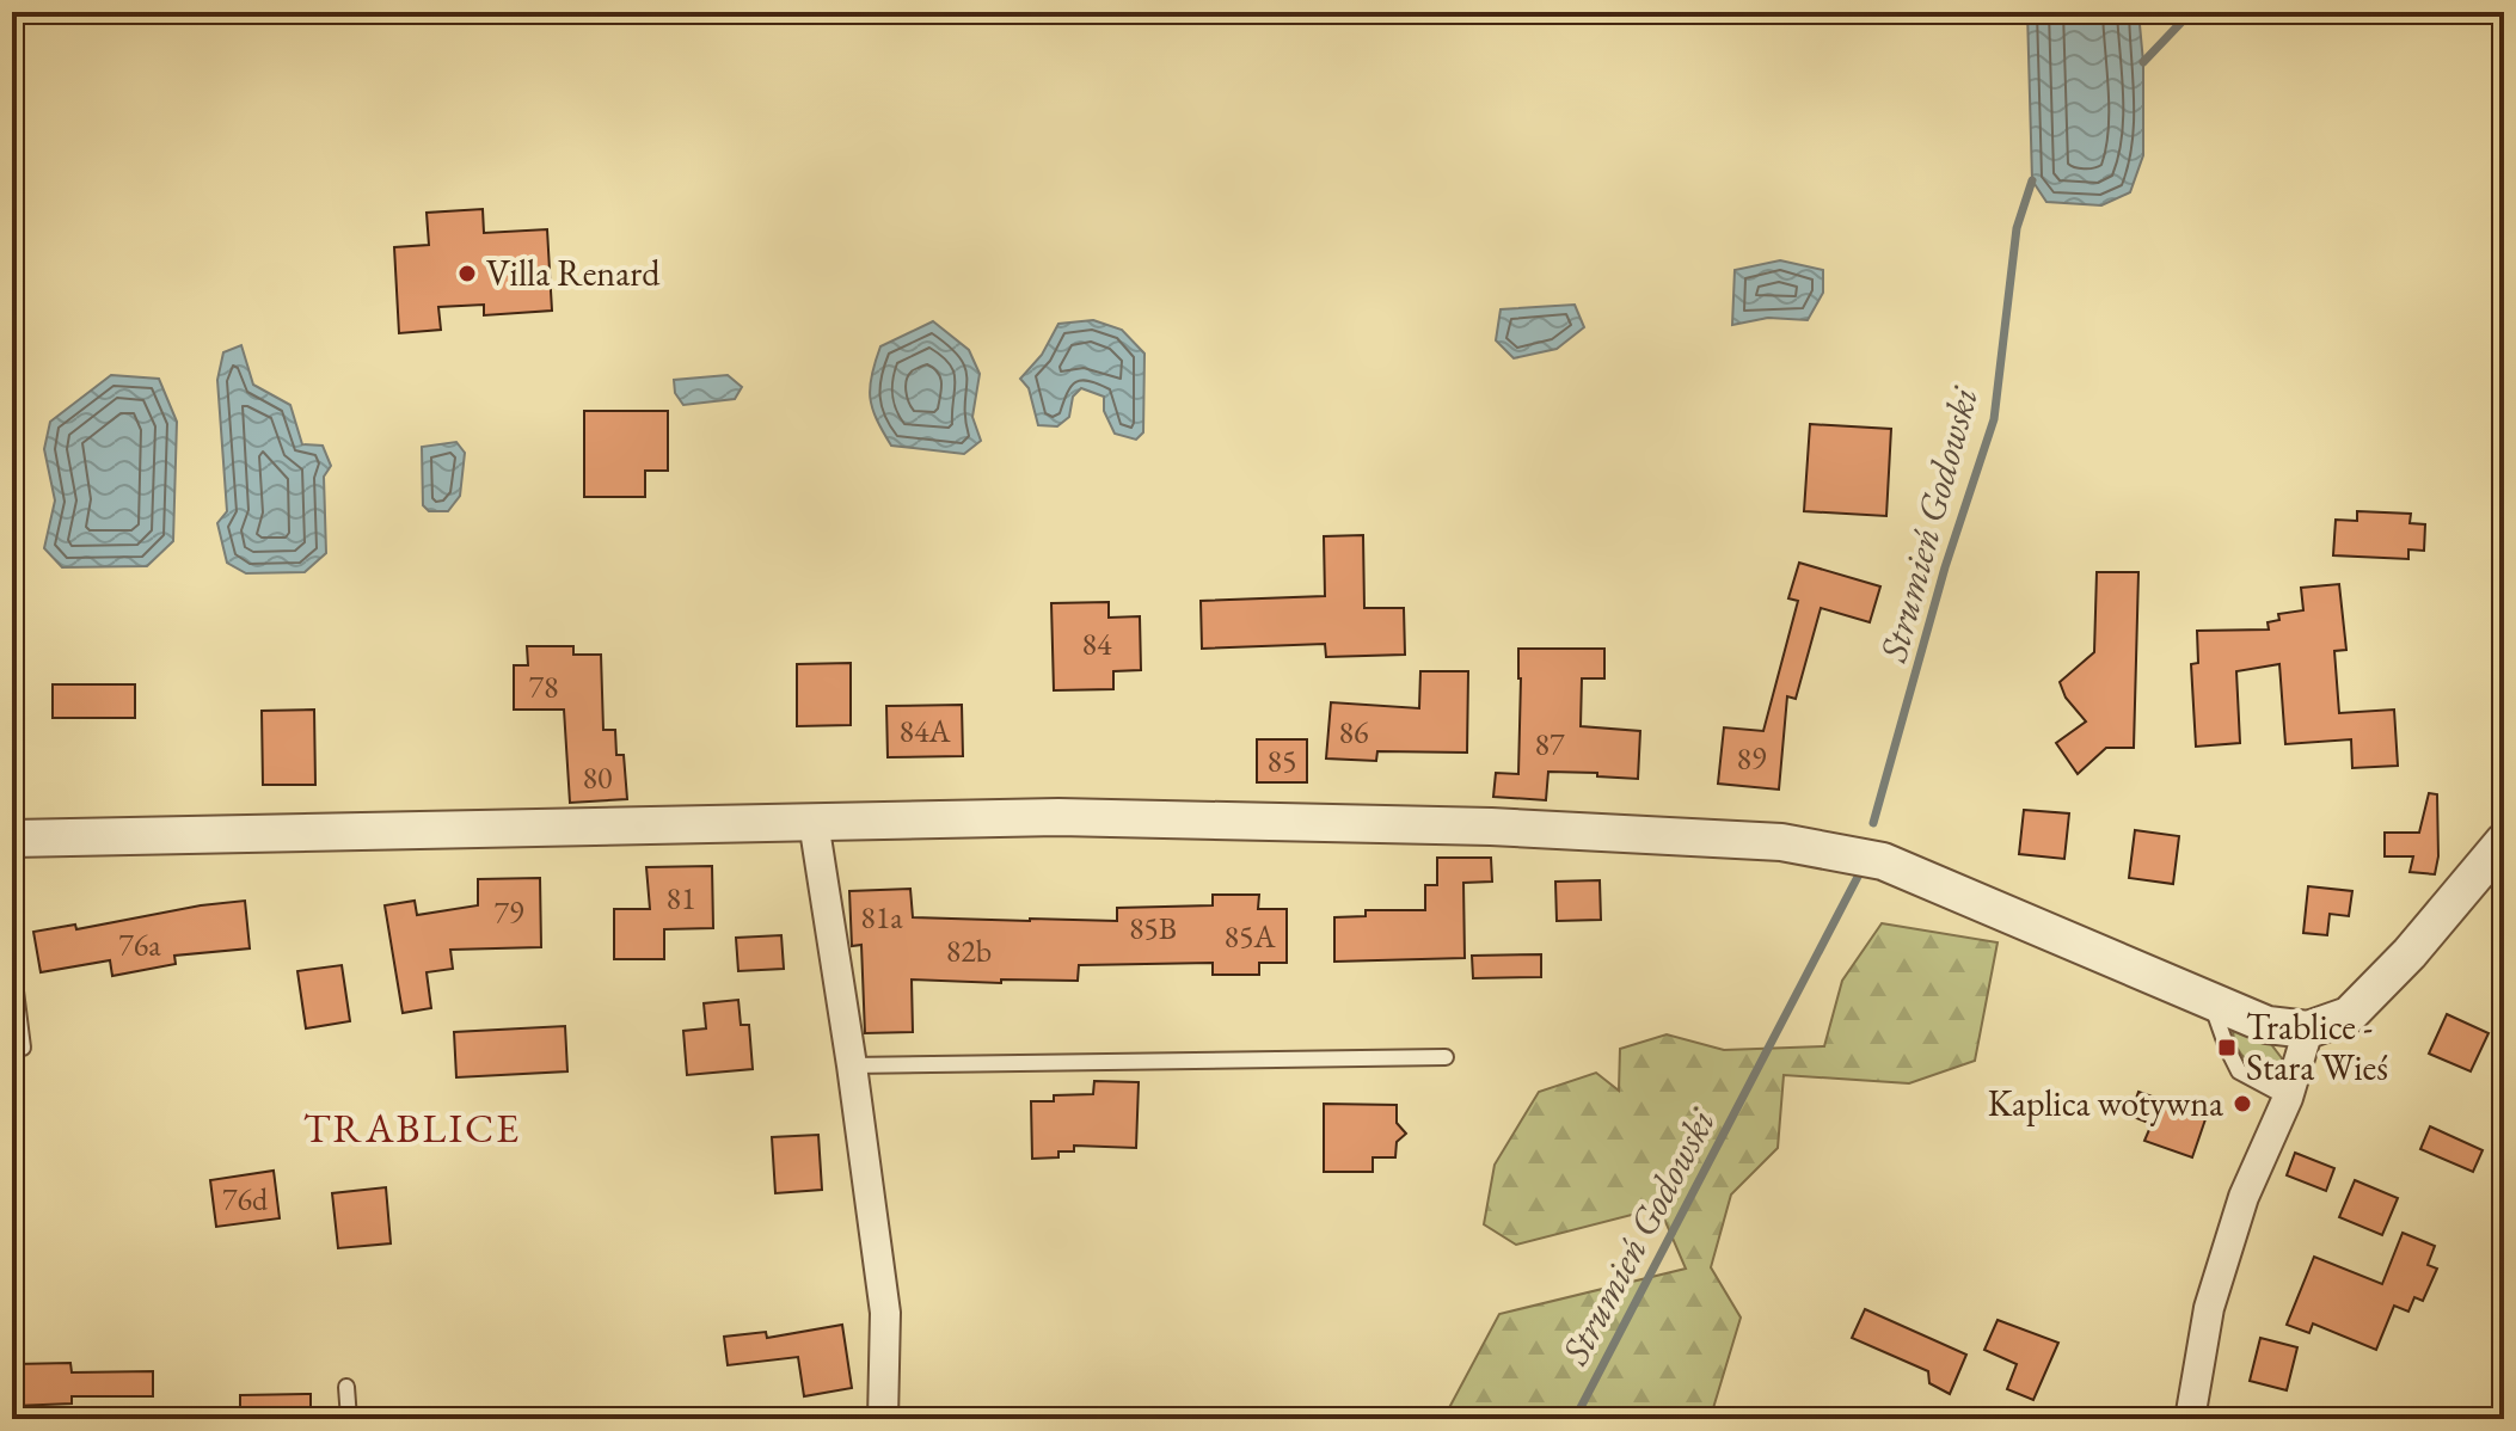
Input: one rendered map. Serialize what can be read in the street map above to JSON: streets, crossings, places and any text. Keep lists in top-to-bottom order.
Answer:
{
  "districts": ["TRABLICE"],
  "water": ["Strumień Godowski"],
  "places": {
    "other": ["Villa Renard", "Kaplica wotywna"],
    "transit": ["Trablice - Stara Wieś"]
  },
  "house_numbers": [
    "84",
    "78",
    "84A",
    "86",
    "87",
    "89",
    "85",
    "80",
    "81",
    "79",
    "81a",
    "85B",
    "85A",
    "76a",
    "82b",
    "76d"
  ]
}
